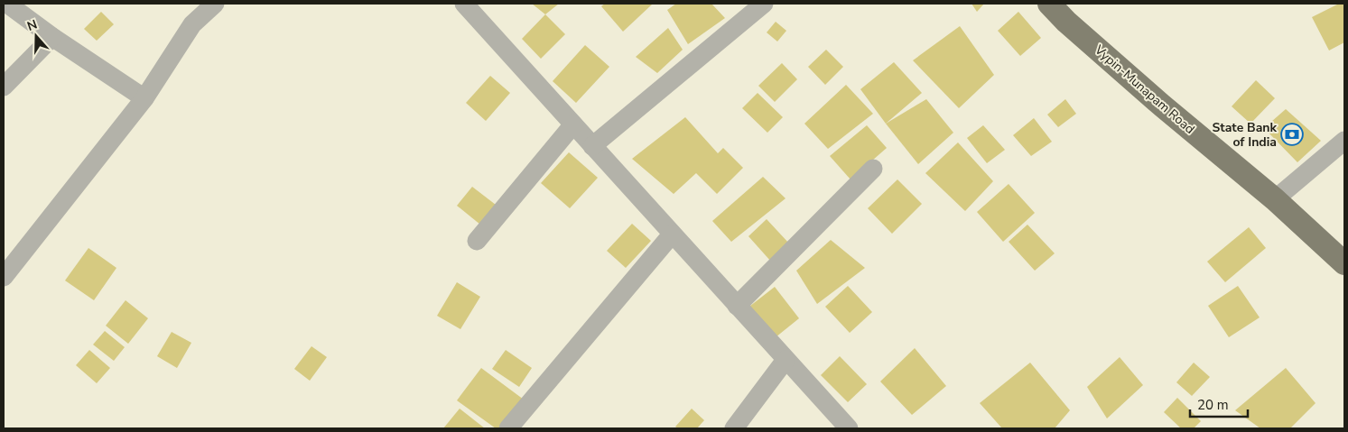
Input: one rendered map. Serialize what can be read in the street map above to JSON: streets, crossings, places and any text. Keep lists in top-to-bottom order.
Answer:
{
  "streets": {
    "main road": ["Vypin-Munapam Road"]
  },
  "places": {
    "bank": ["State Bank of India"]
  },
  "scale_bar": "20 m",
  "north": "top"
}
